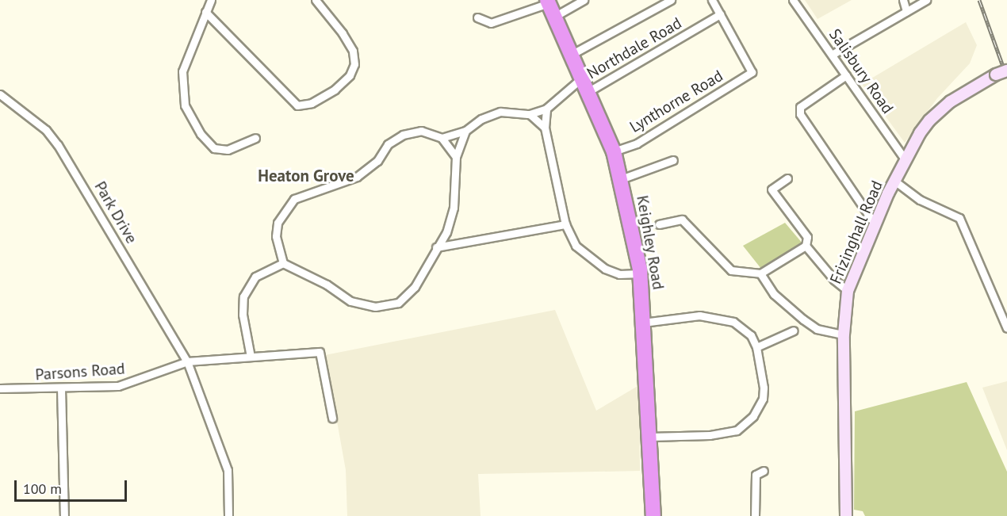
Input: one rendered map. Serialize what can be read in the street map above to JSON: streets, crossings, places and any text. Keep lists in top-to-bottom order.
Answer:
{
  "streets": {
    "highway": ["Keighley Road"],
    "street": [
      "Northdale Road",
      "Salisbury Road",
      "Lynthorne Road",
      "Park Drive",
      "Frizinghall Road",
      "Parsons Road"
    ]
  },
  "crossings": [
    ["Northdale Road", "Lynthorne Road"],
    ["Northdale Road", "Keighley Road"],
    ["Salisbury Road", "Frizinghall Road"],
    ["Lynthorne Road", "Keighley Road"],
    ["Park Drive", "Parsons Road"]
  ],
  "districts": ["Heaton Grove"],
  "scale_bar": "100 m"
}
